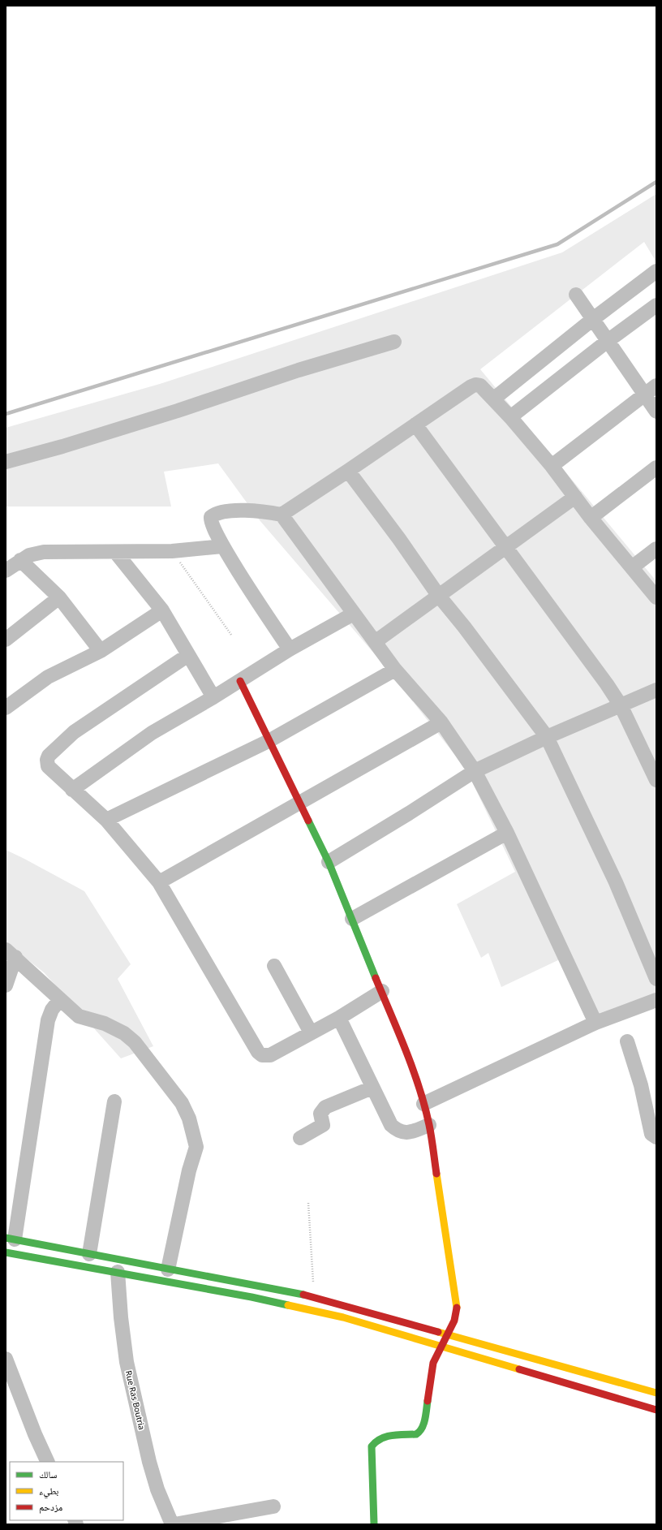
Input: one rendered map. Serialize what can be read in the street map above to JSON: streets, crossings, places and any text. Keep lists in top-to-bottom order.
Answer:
{
  "streets": {
    "street": ["Rue Ras Boutria"]
  },
  "legend": ["سالك", "بطيء", "مزدحم"]
}
